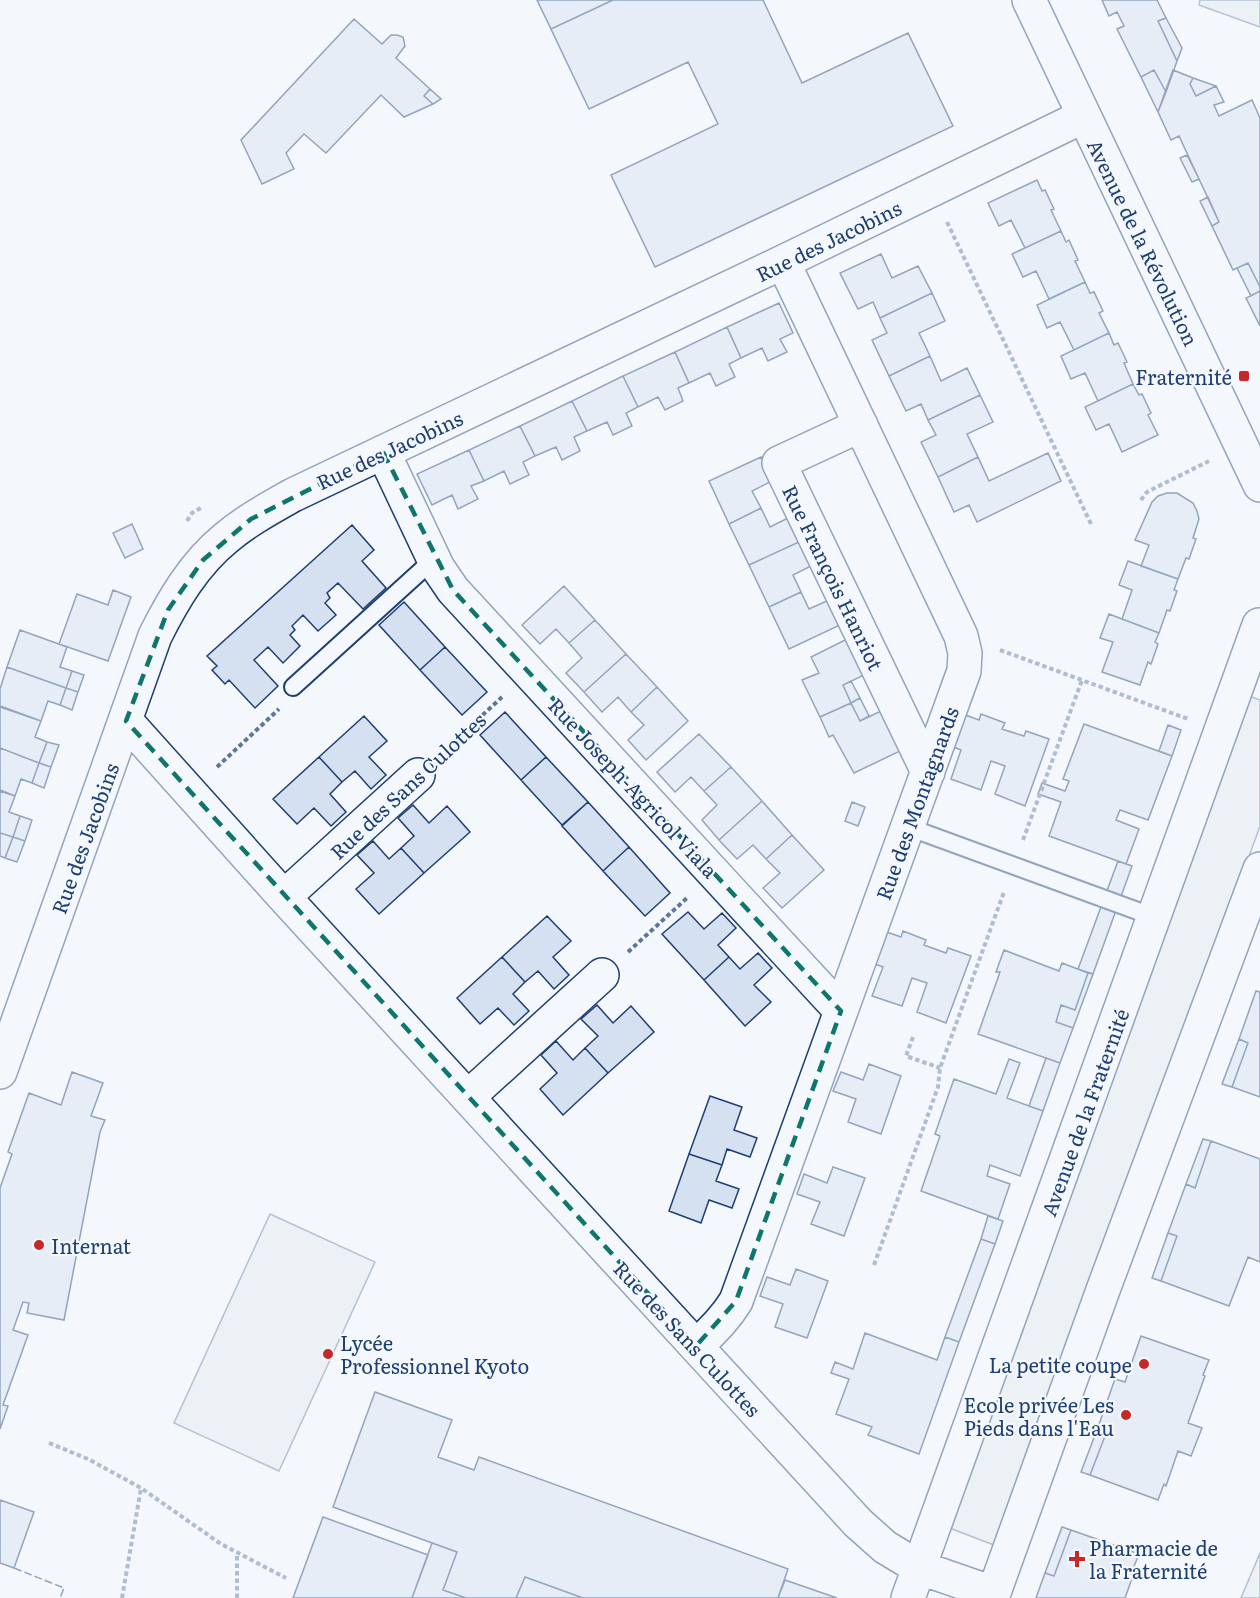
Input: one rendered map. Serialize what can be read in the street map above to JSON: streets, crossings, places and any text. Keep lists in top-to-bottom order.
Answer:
{
  "streets": {
    "street": [
      "Rue des Jacobins",
      "Avenue de la Révolution",
      "Rue François Hanriot",
      "Rue des Sans Culottes",
      "Rue Joseph-Agricol Viala",
      "Rue des Montagnards",
      "Avenue de la Fraternité"
    ]
  },
  "crossings": [
    ["Rue des Jacobins", "Avenue de la Révolution"],
    ["Rue des Jacobins", "Rue des Sans Culottes"],
    ["Rue des Jacobins", "Rue Joseph-Agricol Viala"],
    ["Rue des Jacobins", "Rue des Montagnards"],
    ["Rue François Hanriot", "Rue des Montagnards"],
    ["Rue des Sans Culottes", "Rue Joseph-Agricol Viala"],
    ["Rue des Sans Culottes", "Rue des Montagnards"],
    ["Rue des Sans Culottes", "Avenue de la Fraternité"],
    ["Rue Joseph-Agricol Viala", "Rue des Montagnards"]
  ],
  "places": {
    "transit": ["Fraternité"],
    "other": [
      "Internat",
      "Lycée Professionnel Kyoto",
      "La petite coupe",
      "Ecole privée Les Pieds dans l'Eau"
    ],
    "health": ["Pharmacie de la Fraternité"]
  }
}
